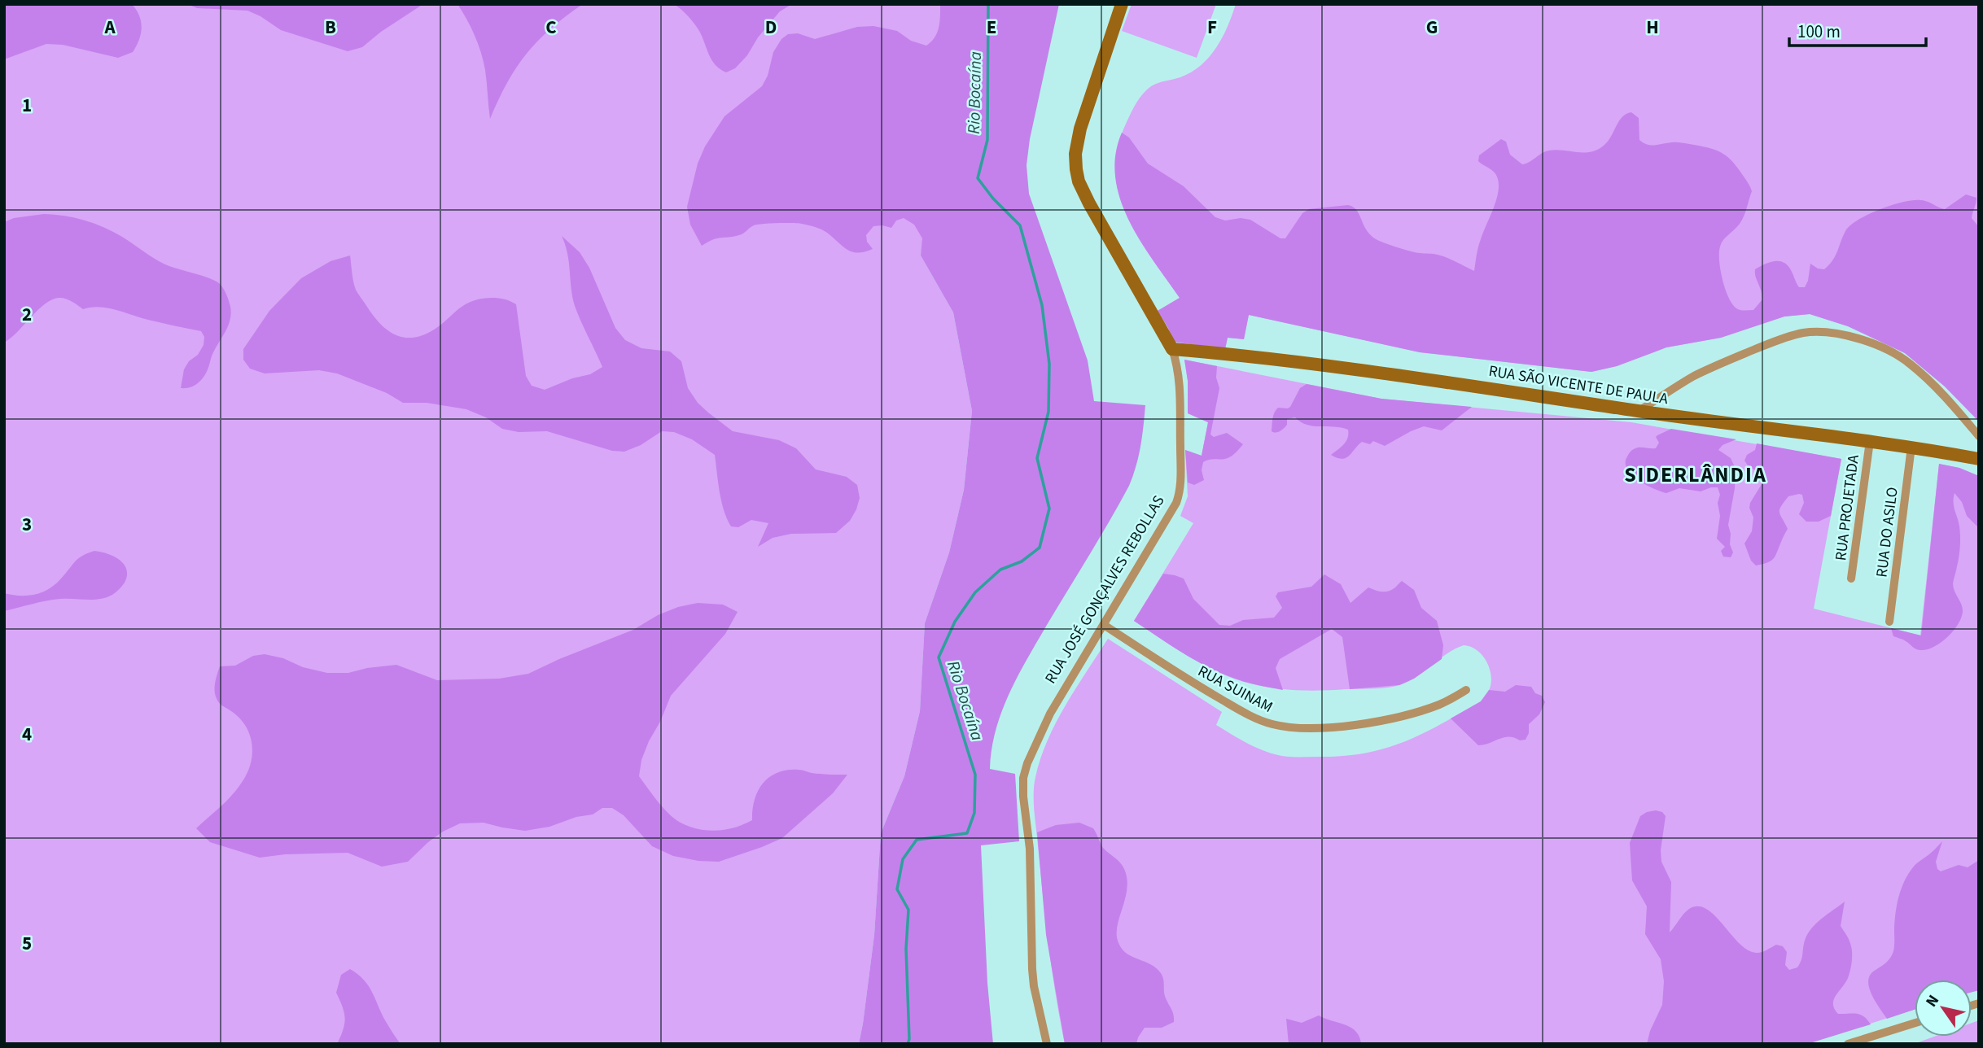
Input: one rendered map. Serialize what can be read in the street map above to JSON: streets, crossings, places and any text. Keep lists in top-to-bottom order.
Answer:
{
  "streets": {
    "street": [
      "RUA SÃO VICENTE DE PAULA",
      "RUA PROJETADA",
      "RUA DO ASILO",
      "RUA JOSÉ GONÇALVES REBOLLAS",
      "RUA SUINAM"
    ]
  },
  "crossings": [
    ["RUA SÃO VICENTE DE PAULA", "RUA PROJETADA"],
    ["RUA SÃO VICENTE DE PAULA", "RUA DO ASILO"],
    ["RUA SÃO VICENTE DE PAULA", "RUA JOSÉ GONÇALVES REBOLLAS"],
    ["RUA JOSÉ GONÇALVES REBOLLAS", "RUA SUINAM"]
  ],
  "districts": ["SIDERLÂNDIA"],
  "water": ["Rio Bocaína"],
  "scale_bar": "100 m",
  "north": "top left",
  "grid": {
    "columns": [
      "A",
      "B",
      "C",
      "D",
      "E",
      "F",
      "G",
      "H"
    ],
    "rows": [
      "1",
      "2",
      "3",
      "4",
      "5"
    ]
  }
}
